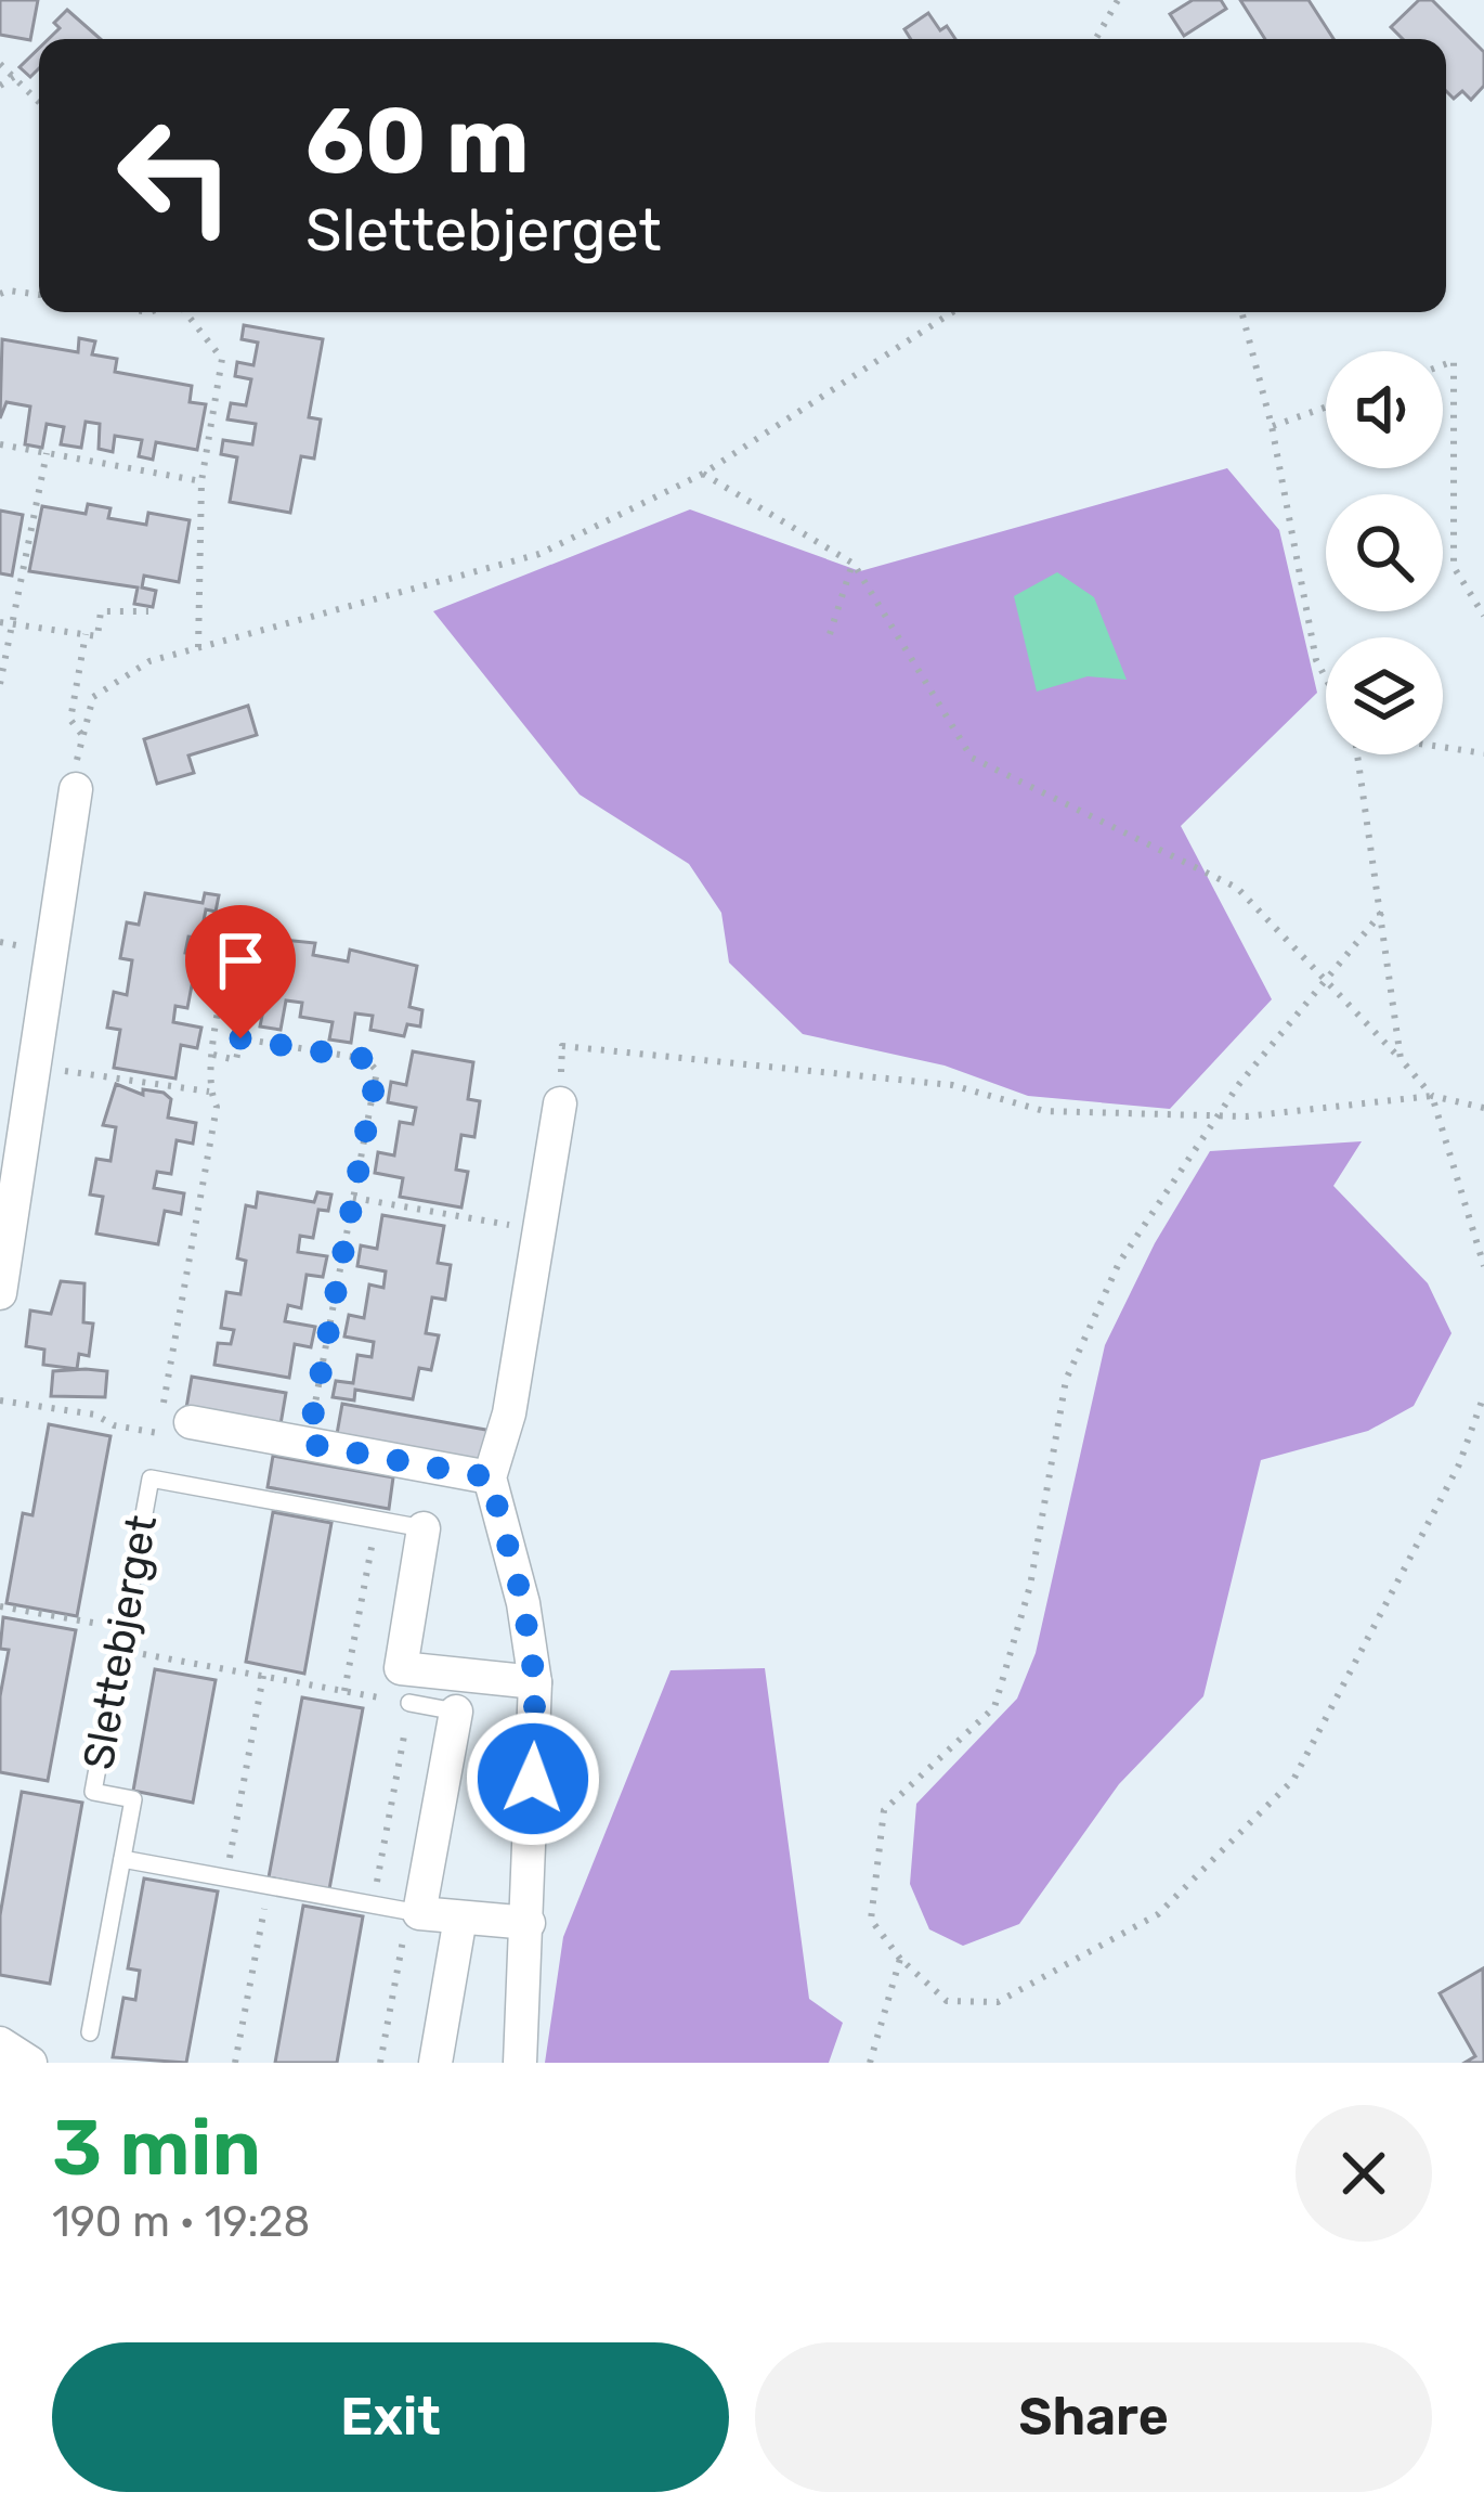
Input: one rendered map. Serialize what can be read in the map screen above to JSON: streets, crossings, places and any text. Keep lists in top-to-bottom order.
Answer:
{
  "streets": {
    "street": ["Slettebjerget"]
  },
  "page": {
    "turn": ["60 m", "Slettebjerget"],
    "heading": ["3 min", "190 m · 19:28"],
    "buttons": ["Exit", "Share"]
  }
}
